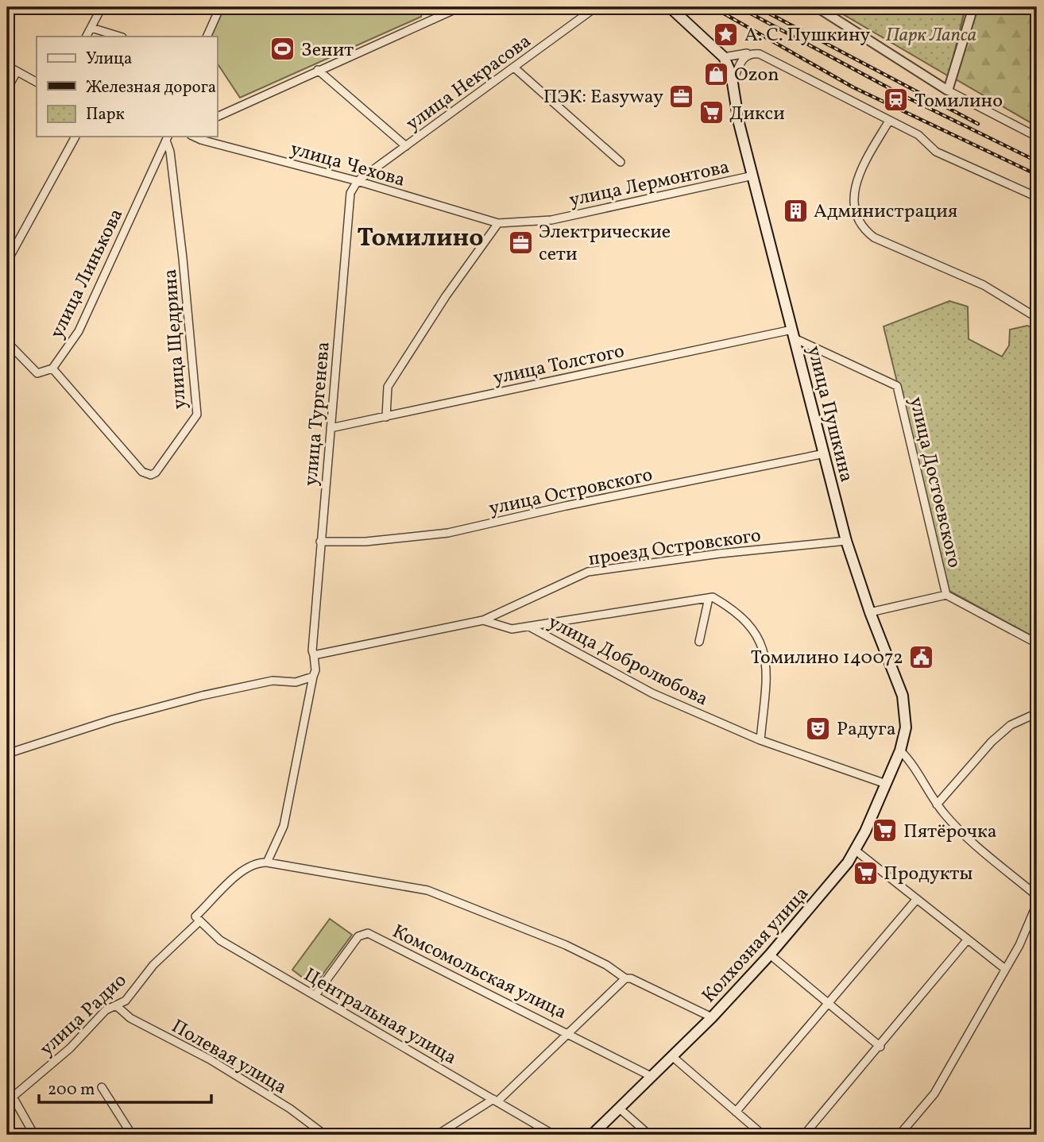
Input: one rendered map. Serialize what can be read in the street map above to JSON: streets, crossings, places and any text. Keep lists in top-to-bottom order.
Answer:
{
  "streets": {
    "main road": ["улица Пушкина", "Колхозная улица"],
    "street": [
      "улица Некрасова",
      "улица Чехова",
      "улица Лермонтова",
      "улица Линькова",
      "улица Щедрина",
      "улица Толстого",
      "улица Тургенева",
      "улица Достоевского",
      "улица Островского",
      "проезд Островского",
      "улица Добролюбова",
      "Комсомольская улица",
      "улица Радио",
      "Центральная улица",
      "Полевая улица"
    ]
  },
  "crossings": [
    ["улица Некрасова", "улица Чехова"],
    ["улица Некрасова", "улица Тургенева"],
    ["улица Чехова", "улица Лермонтова"],
    ["улица Чехова", "улица Тургенева"],
    ["улица Лермонтова", "улица Пушкина"],
    ["улица Линькова", "улица Щедрина"],
    ["улица Толстого", "улица Тургенева"],
    ["улица Толстого", "улица Пушкина"],
    ["улица Толстого", "улица Достоевского"],
    ["улица Тургенева", "улица Островского"],
    ["улица Тургенева", "проезд Островского"],
    ["улица Тургенева", "улица Радио"],
    ["улица Пушкина", "улица Достоевского"],
    ["улица Пушкина", "улица Островского"],
    ["улица Пушкина", "проезд Островского"],
    ["улица Пушкина", "Колхозная улица"],
    ["улица Добролюбова", "Колхозная улица"],
    ["Колхозная улица", "Комсомольская улица"],
    ["Комсомольская улица", "Центральная улица"],
    ["улица Радио", "Центральная улица"],
    ["улица Радио", "Полевая улица"]
  ],
  "districts": ["Томилино"],
  "parks": ["Парк Лапса"],
  "places": {
    "place": ["А. С. Пушкину"],
    "sports": ["Зенит"],
    "shop": ["Ozon"],
    "office": ["ПЭК: Easyway", "Электрические сети"],
    "station": ["Томилино"],
    "supermarket": ["Дикси", "Пятёрочка", "Продукты"],
    "building": ["Администрация"],
    "public building": ["Томилино 140072"],
    "theatre": ["Радуга"]
  },
  "legend": ["Улица", "Железная дорога", "Парк"],
  "scale_bar": "200 m"
}
